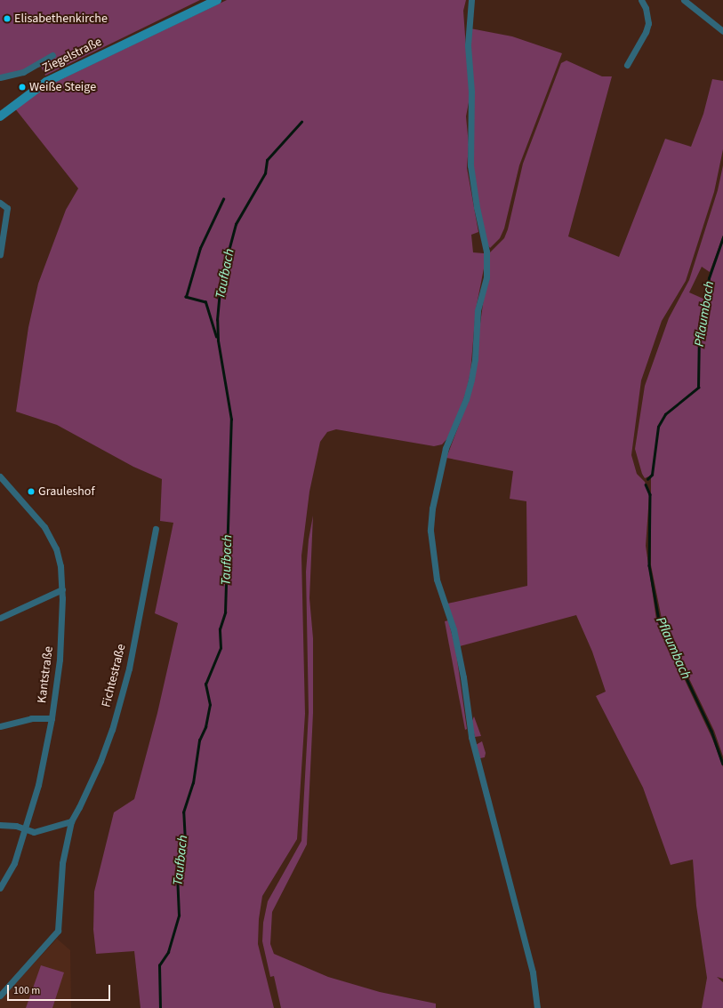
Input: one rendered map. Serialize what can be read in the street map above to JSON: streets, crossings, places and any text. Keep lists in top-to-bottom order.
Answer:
{
  "streets": {
    "main road": ["Ziegelstraße"],
    "street": ["Kantstraße", "Fichtestraße"]
  },
  "water": ["Taufbach", "Pflaumbach"],
  "places": ["Elisabethenkirche", "Weiße Steige", "Grauleshof"],
  "scale_bar": "100 m"
}
